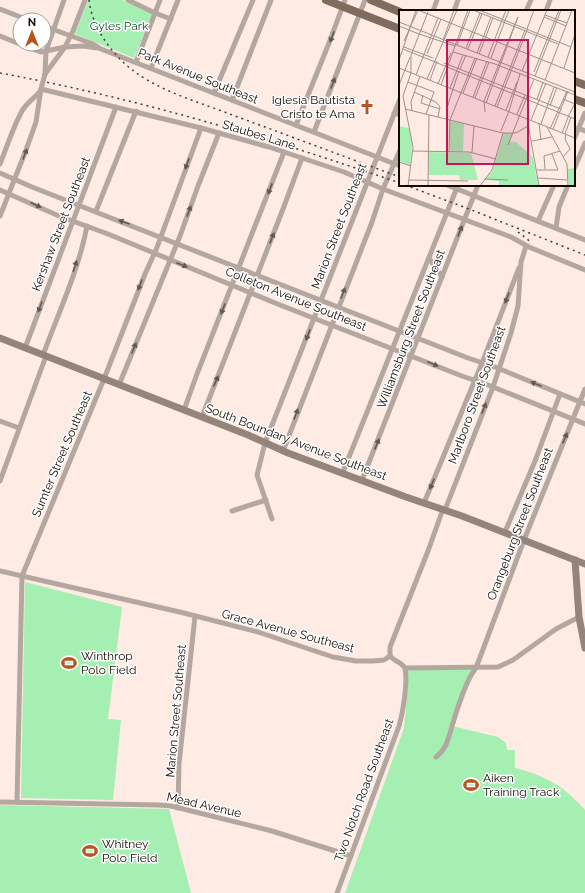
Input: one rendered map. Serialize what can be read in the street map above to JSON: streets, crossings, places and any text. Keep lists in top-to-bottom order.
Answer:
{
  "streets": {
    "street": [
      "Park Avenue Southeast",
      "Staubes Lane",
      "Kershaw Street Southeast",
      "Marion Street Southeast",
      "Colleton Avenue Southeast",
      "Williamsburg Street Southeast",
      "Marlboro Street Southeast",
      "South Boundary Avenue Southeast",
      "Sumter Street Southeast",
      "Orangeburg Street Southeast",
      "Grace Avenue Southeast",
      "Two Notch Road Southeast",
      "Mead Avenue"
    ]
  },
  "crossings": [
    ["Park Avenue Southeast", "Marion Street Southeast"],
    ["Staubes Lane", "Kershaw Street Southeast"],
    ["Staubes Lane", "Marion Street Southeast"],
    ["Staubes Lane", "Williamsburg Street Southeast"],
    ["Staubes Lane", "Sumter Street Southeast"],
    ["Kershaw Street Southeast", "Colleton Avenue Southeast"],
    ["Kershaw Street Southeast", "South Boundary Avenue Southeast"],
    ["Marion Street Southeast", "Colleton Avenue Southeast"],
    ["Marion Street Southeast", "South Boundary Avenue Southeast"],
    ["Marion Street Southeast", "Grace Avenue Southeast"],
    ["Marion Street Southeast", "Mead Avenue"],
    ["Colleton Avenue Southeast", "Williamsburg Street Southeast"],
    ["Colleton Avenue Southeast", "Marlboro Street Southeast"],
    ["Colleton Avenue Southeast", "Sumter Street Southeast"],
    ["Colleton Avenue Southeast", "Orangeburg Street Southeast"],
    ["Williamsburg Street Southeast", "South Boundary Avenue Southeast"],
    ["Marlboro Street Southeast", "South Boundary Avenue Southeast"],
    ["Marlboro Street Southeast", "Grace Avenue Southeast"],
    ["South Boundary Avenue Southeast", "Sumter Street Southeast"],
    ["South Boundary Avenue Southeast", "Orangeburg Street Southeast"],
    ["Sumter Street Southeast", "Grace Avenue Southeast"],
    ["Sumter Street Southeast", "Mead Avenue"],
    ["Two Notch Road Southeast", "Mead Avenue"]
  ],
  "parks": ["Gyles Park"],
  "places": {
    "church": ["Iglesia Bautista Cristo te Ama"],
    "sports": ["Winthrop Polo Field", "Aiken Training Track", "Whitney Polo Field"]
  },
  "north": "top"
}
